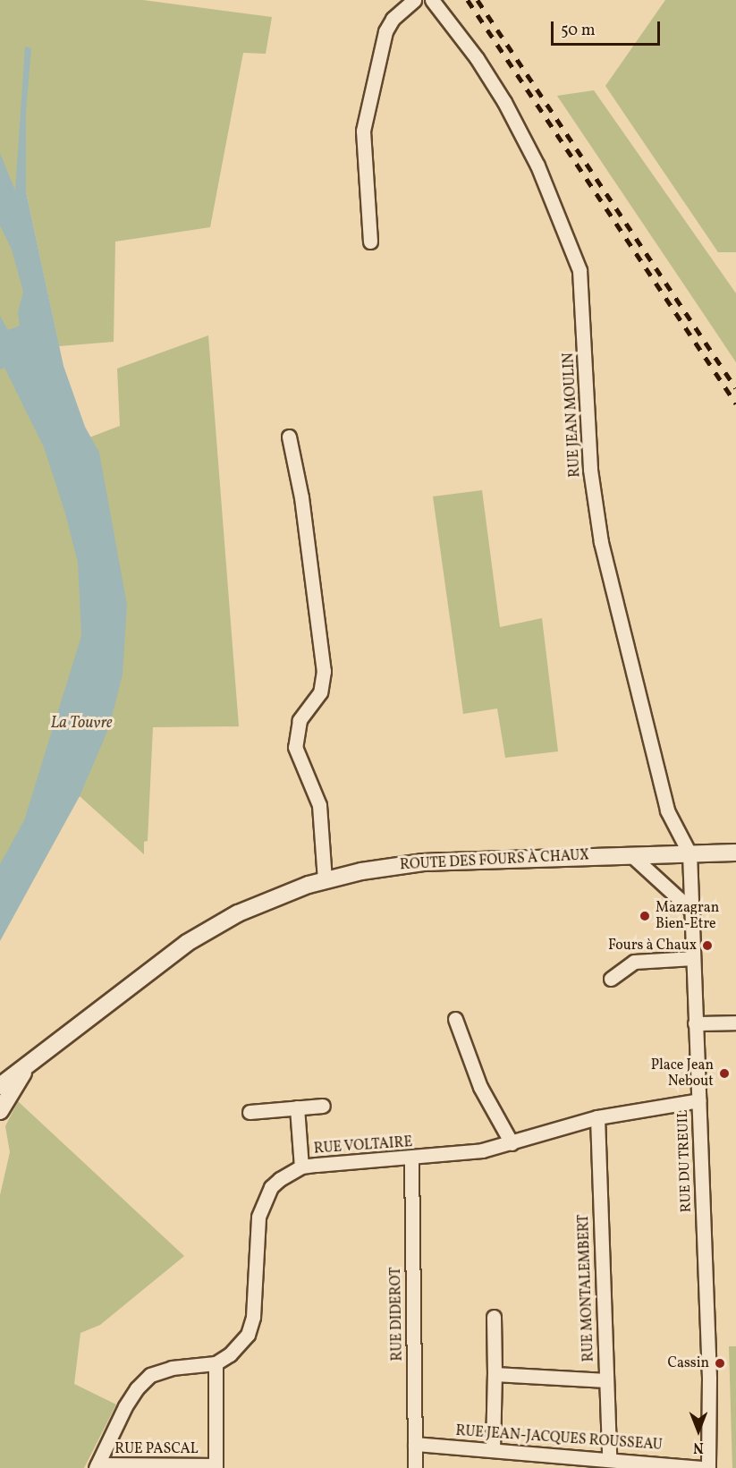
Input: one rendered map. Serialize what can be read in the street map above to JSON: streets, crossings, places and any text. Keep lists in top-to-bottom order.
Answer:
{
  "streets": {
    "street": [
      "RUE JEAN MOULIN",
      "ROUTE DES FOURS À CHAUX",
      "RUE VOLTAIRE",
      "RUE DU TREUIL",
      "RUE MONTALEMBERT",
      "RUE DIDEROT",
      "RUE JEAN-JACQUES ROUSSEAU",
      "RUE PASCAL"
    ]
  },
  "crossings": [
    ["RUE JEAN MOULIN", "ROUTE DES FOURS À CHAUX"],
    ["RUE JEAN MOULIN", "RUE DU TREUIL"],
    ["ROUTE DES FOURS À CHAUX", "RUE DU TREUIL"],
    ["RUE VOLTAIRE", "RUE DU TREUIL"],
    ["RUE VOLTAIRE", "RUE MONTALEMBERT"],
    ["RUE VOLTAIRE", "RUE DIDEROT"],
    ["RUE VOLTAIRE", "RUE PASCAL"],
    ["RUE MONTALEMBERT", "RUE JEAN-JACQUES ROUSSEAU"],
    ["RUE DIDEROT", "RUE JEAN-JACQUES ROUSSEAU"]
  ],
  "water": ["La Touvre"],
  "places": [
    "Mazagran Bien-Etre",
    "Fours à Chaux",
    "Place Jean Nebout",
    "Cassin"
  ],
  "scale_bar": "50 m",
  "north": "bottom"
}
